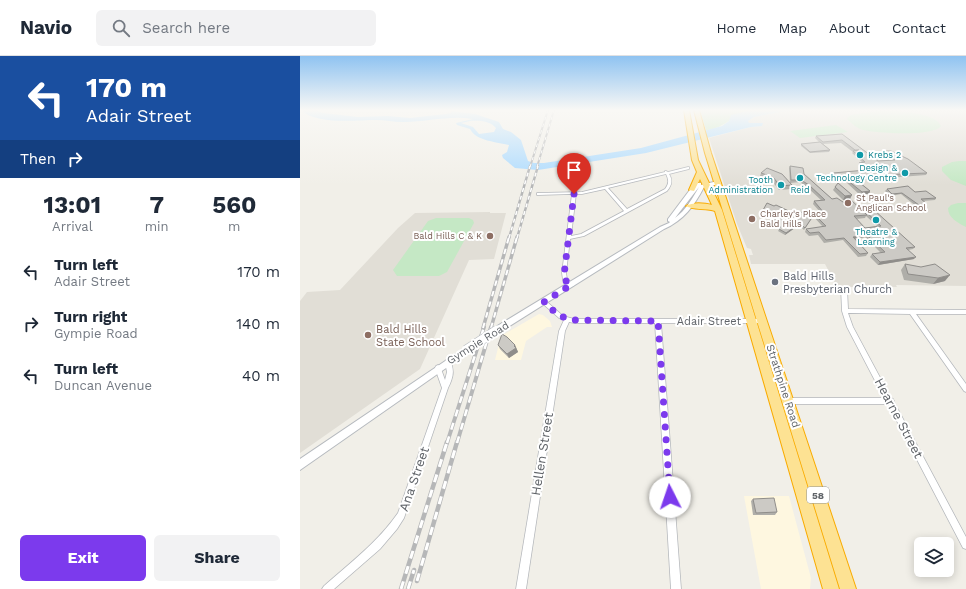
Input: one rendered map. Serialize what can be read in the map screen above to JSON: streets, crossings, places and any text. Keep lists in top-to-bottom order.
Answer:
{
  "streets": {
    "highway": ["Strathpine Road", "58"],
    "main road": ["Gympie Road"],
    "street": [
      "Adair Street",
      "Hearne Street",
      "Hellen Street",
      "Ana Street"
    ]
  },
  "crossings": [
    ["Adair Street", "Strathpine Road"],
    ["Adair Street", "Hellen Street"],
    ["Gympie Road", "Strathpine Road"],
    ["Gympie Road", "Ana Street"],
    ["Gympie Road", "58"],
    ["Strathpine Road", "58"]
  ],
  "places": [
    "Krebs 2",
    "Design & Technology Centre",
    "Reid",
    "Tooth Administration",
    "St Paul's Anglican School",
    "Charley's Place Bald Hills",
    "Theatre & Learning",
    "Bald Hills C & K",
    "Bald Hills Presbyterian Church",
    "Bald Hills State School"
  ],
  "page": {
    "header": "Navio",
    "search": "Search here",
    "nav": [
      "Home",
      "Map",
      "About",
      "Contact"
    ],
    "turn": ["170 m", "Adair Street"],
    "then": "Then",
    "eta": [
      "13:01",
      "Arrival",
      "7",
      "min",
      "560",
      "m"
    ],
    "list": [
      {
        "name": "Turn left",
        "note": "Adair Street",
        "value": "170 m"
      },
      {
        "name": "Turn right",
        "note": "Gympie Road",
        "value": "140 m"
      },
      {
        "name": "Turn left",
        "note": "Duncan Avenue",
        "value": "40 m"
      }
    ],
    "buttons": ["Exit", "Share"]
  }
}
